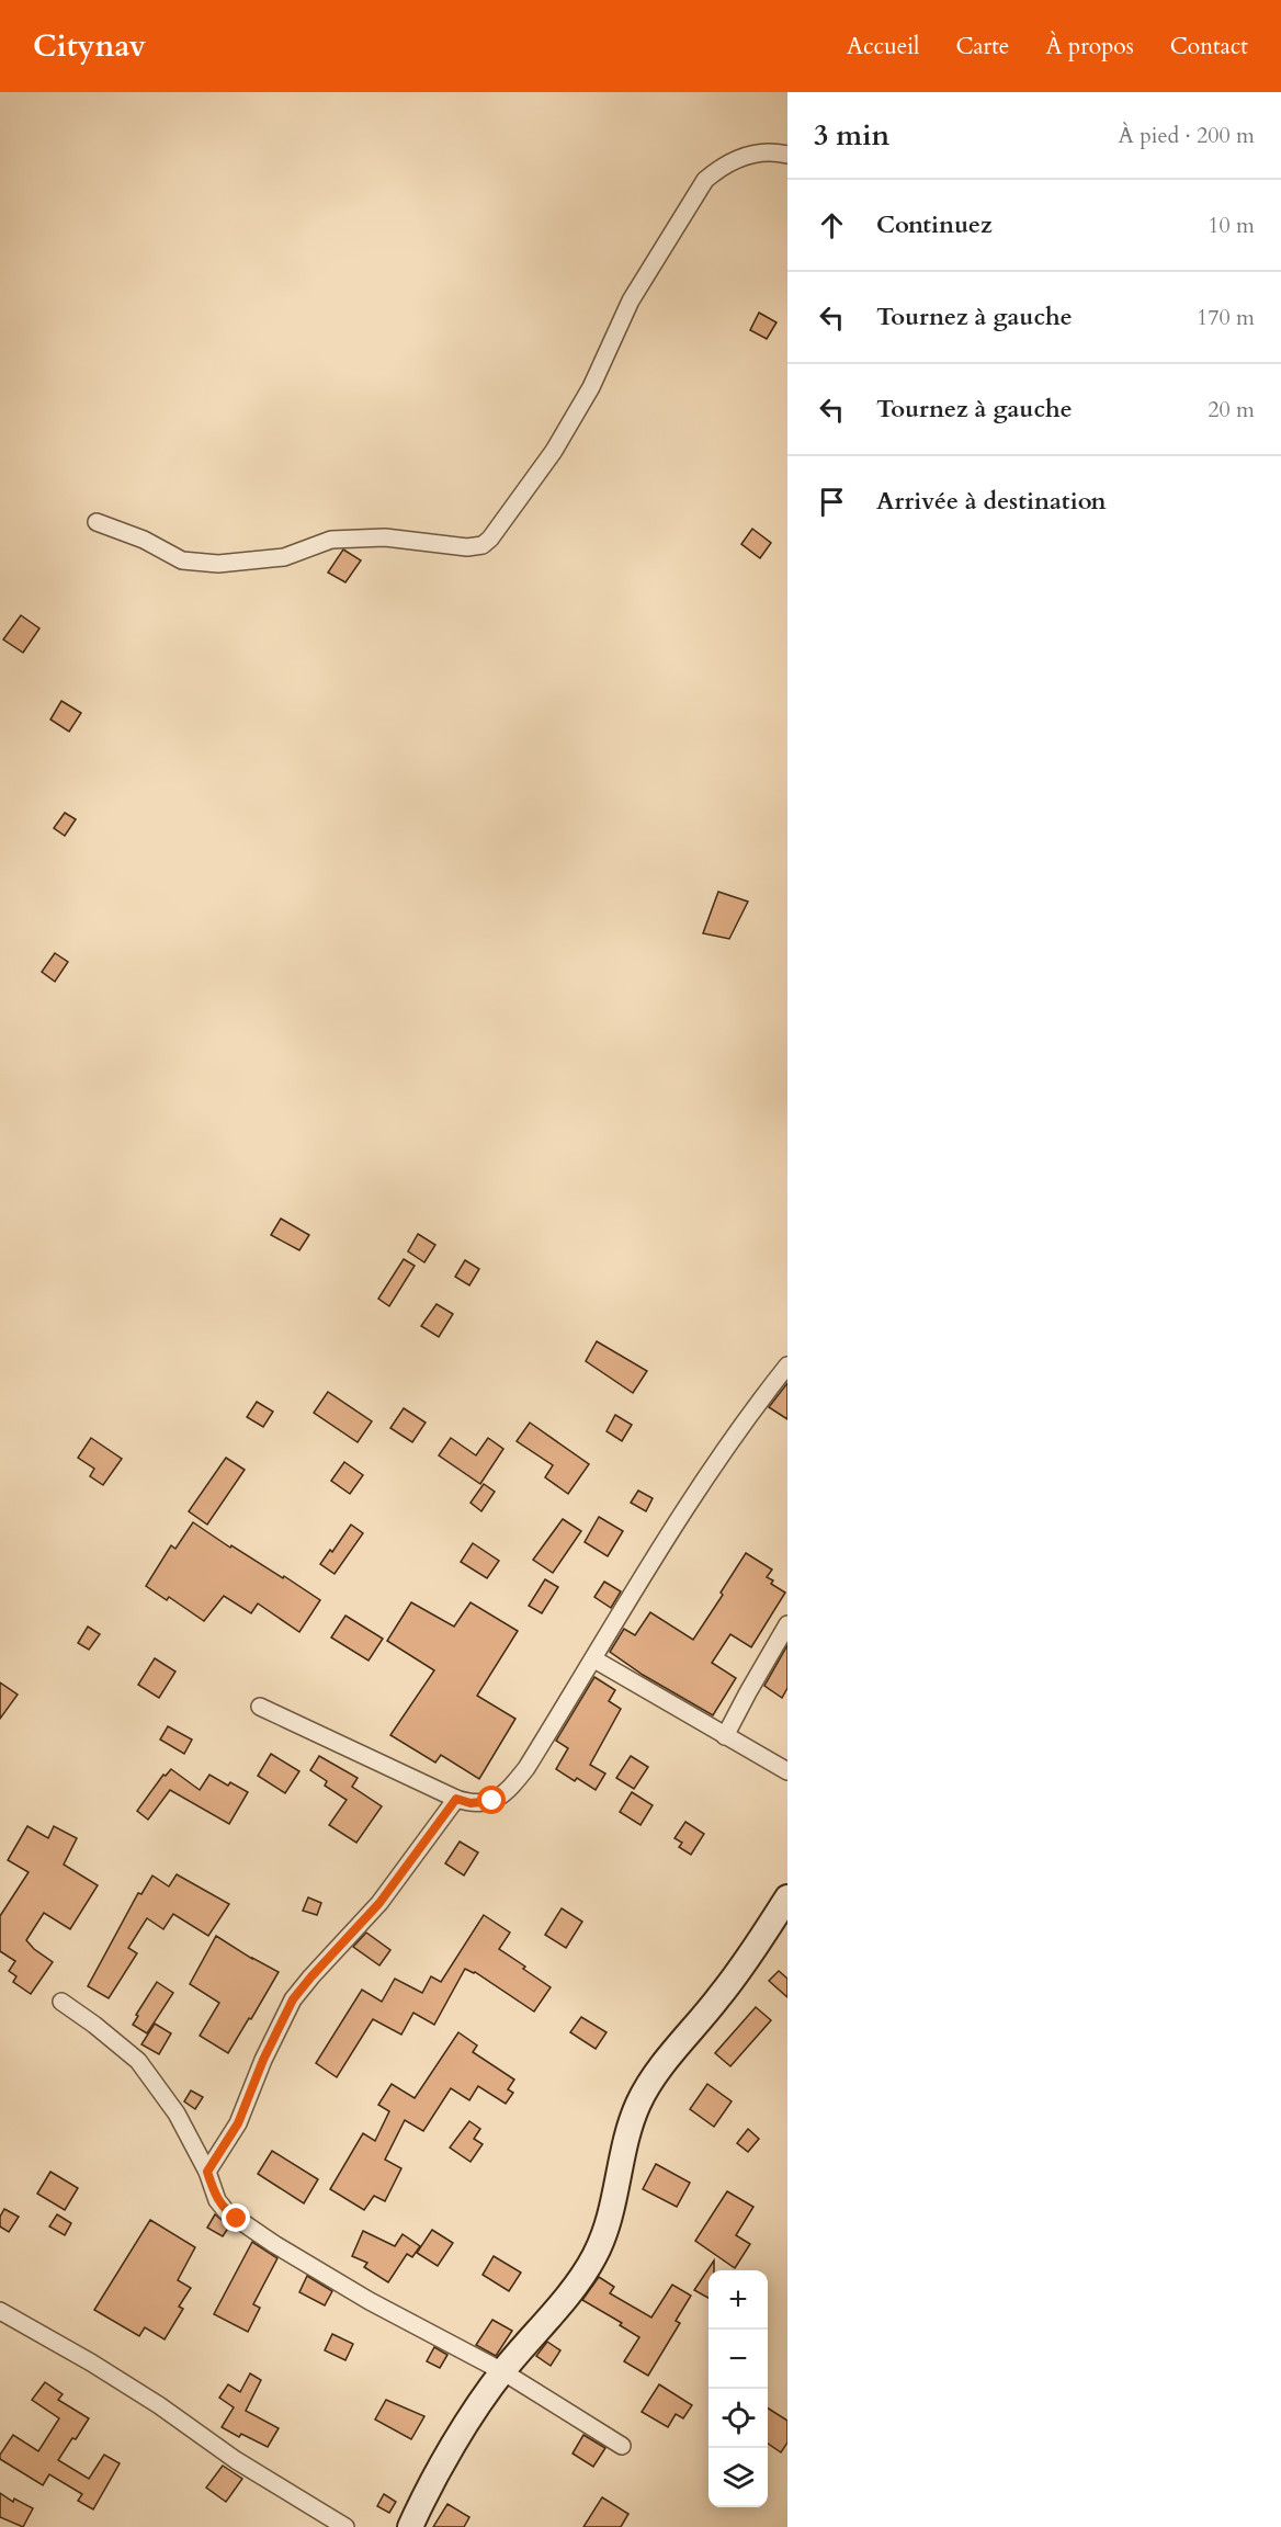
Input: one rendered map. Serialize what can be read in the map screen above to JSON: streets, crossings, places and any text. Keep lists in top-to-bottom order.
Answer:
{
  "page": {
    "header": "Citynav",
    "nav": [
      "Accueil",
      "Carte",
      "À propos",
      "Contact"
    ],
    "heading": ["3 min", "À pied · 200 m"],
    "list": [
      ["Continuez", "10 m"],
      ["Tournez à gauche", "170 m"],
      ["Tournez à gauche", "20 m"],
      "Arrivée à destination"
    ],
    "map_buttons": ["+", "−"]
  }
}
